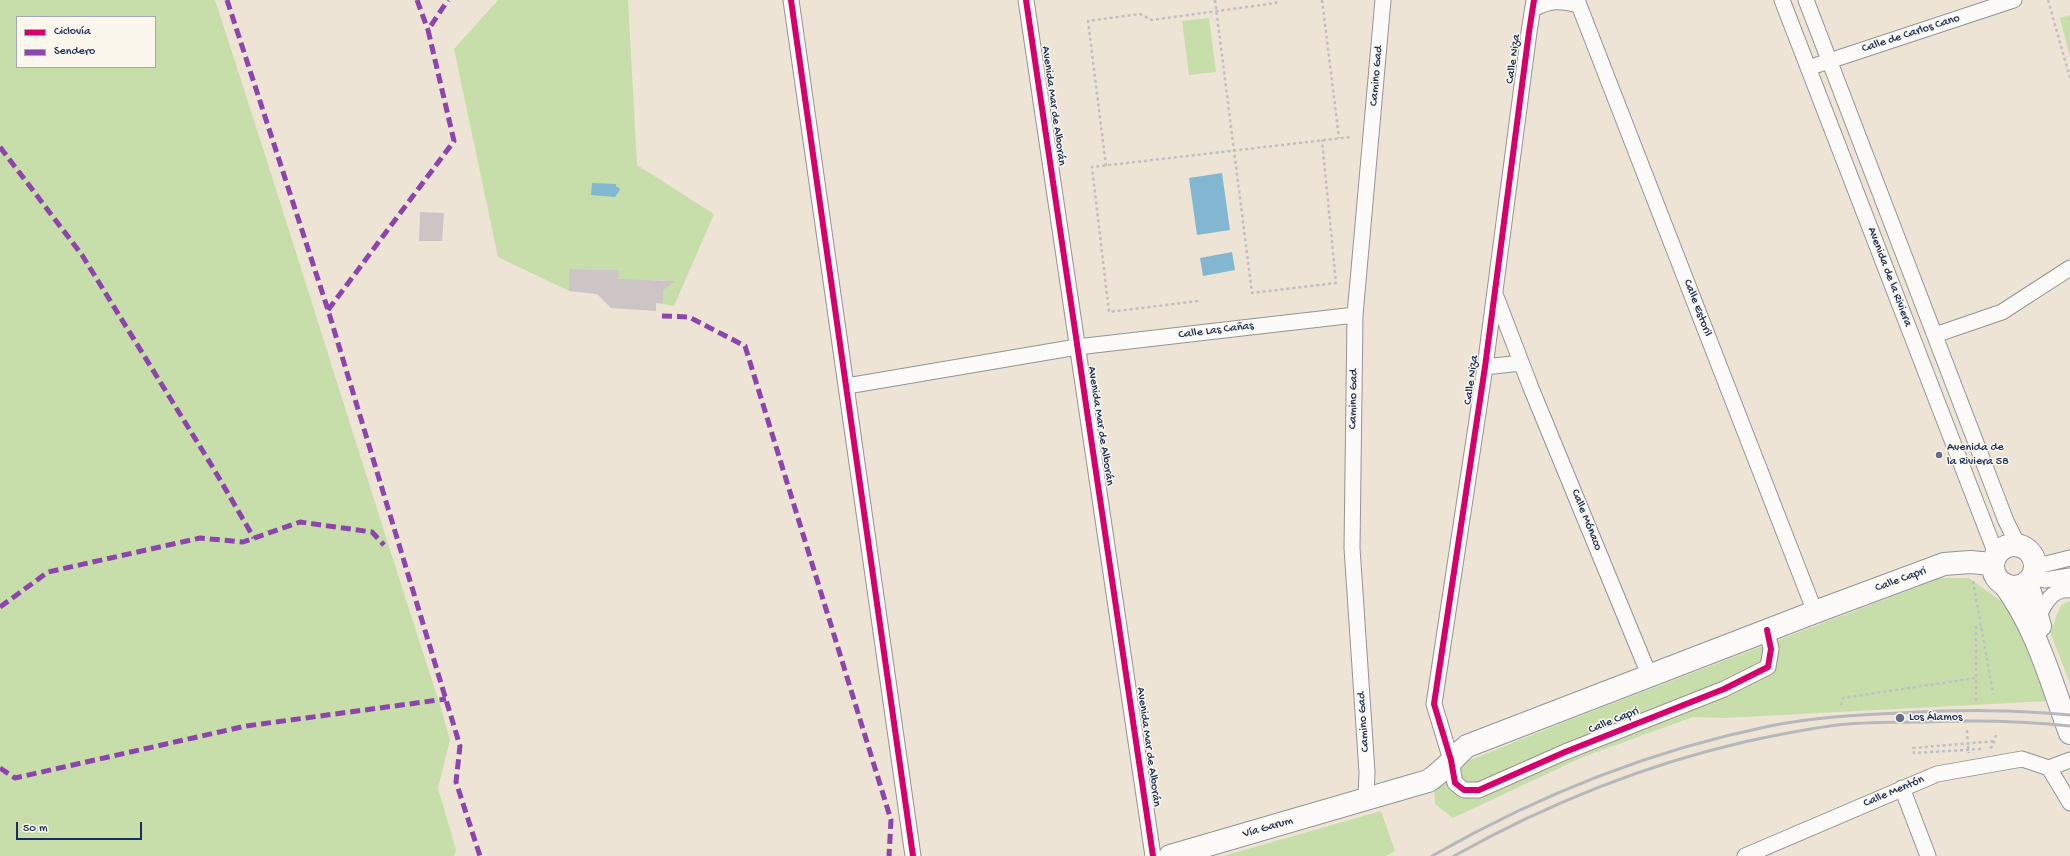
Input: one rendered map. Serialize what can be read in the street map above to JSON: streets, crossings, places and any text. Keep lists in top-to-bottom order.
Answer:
{
  "streets": {
    "street": [
      "Calle de Carlos Cano",
      "Calle Niza",
      "Camino Gad",
      "Avenida Mar de Alborán",
      "Avenida de la Riviera",
      "Calle Estoril",
      "Calle Las Cañas",
      "Calle Mónaco",
      "Calle Capri",
      "Calle Mentón",
      "Vía Garum"
    ]
  },
  "crossings": [
    ["Calle de Carlos Cano", "Avenida de la Riviera"],
    ["Calle Niza", "Calle Estoril"],
    ["Calle Niza", "Calle Mónaco"],
    ["Calle Niza", "Calle Capri"],
    ["Camino Gad", "Calle Las Cañas"],
    ["Camino Gad", "Calle Capri"],
    ["Camino Gad", "Vía Garum"],
    ["Avenida Mar de Alborán", "Calle Las Cañas"],
    ["Avenida de la Riviera", "Calle Capri"],
    ["Calle Estoril", "Calle Capri"],
    ["Calle Mónaco", "Calle Capri"],
    ["Calle Capri", "Vía Garum"]
  ],
  "places": ["Avenida de la Riviera 58", "Los Álamos"],
  "legend": ["Ciclovía", "Sendero"],
  "scale_bar": "50 m"
}
